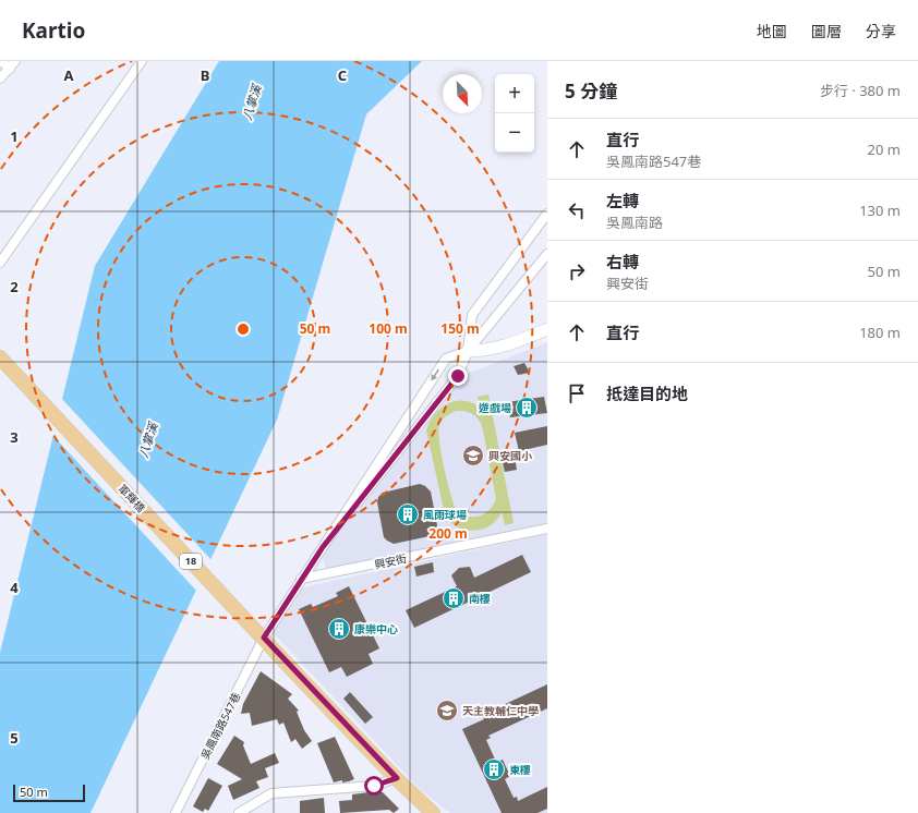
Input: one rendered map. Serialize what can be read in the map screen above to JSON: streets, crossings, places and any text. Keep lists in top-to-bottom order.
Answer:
{
  "streets": {
    "main road": ["軍輝橋", "18"],
    "street": ["興安街", "吳鳳南路547巷"]
  },
  "crossings": [
    ["軍輝橋", "18"],
    ["軍輝橋", "吳鳳南路547巷"],
    ["18", "吳鳳南路547巷"]
  ],
  "water": ["八掌溪"],
  "places": {
    "building": [
      "遊戲場",
      "風雨球場",
      "南樓",
      "康樂中心",
      "東樓"
    ],
    "school or university": ["興安國小", "天主教輔仁中學"]
  },
  "scale_bar": "50 m",
  "north": "bottom right",
  "page": {
    "header": "Kartio",
    "nav": ["地圖", "圖層", "分享"],
    "heading": ["5 分鐘", "步行 · 380 m"],
    "map_buttons": ["+", "−"],
    "list": [
      ["直行", "吳鳳南路547巷", "20 m"],
      ["左轉", "吳鳳南路", "130 m"],
      ["右轉", "興安街", "50 m"],
      ["直行", "180 m"],
      "抵達目的地"
    ],
    "scale": "50 m"
  },
  "grid": {
    "columns": ["A", "B", "C"],
    "rows": [
      "1",
      "2",
      "3",
      "4",
      "5"
    ]
  },
  "rings": [
    "50 m",
    "100 m",
    "150 m",
    "200 m"
  ]
}
